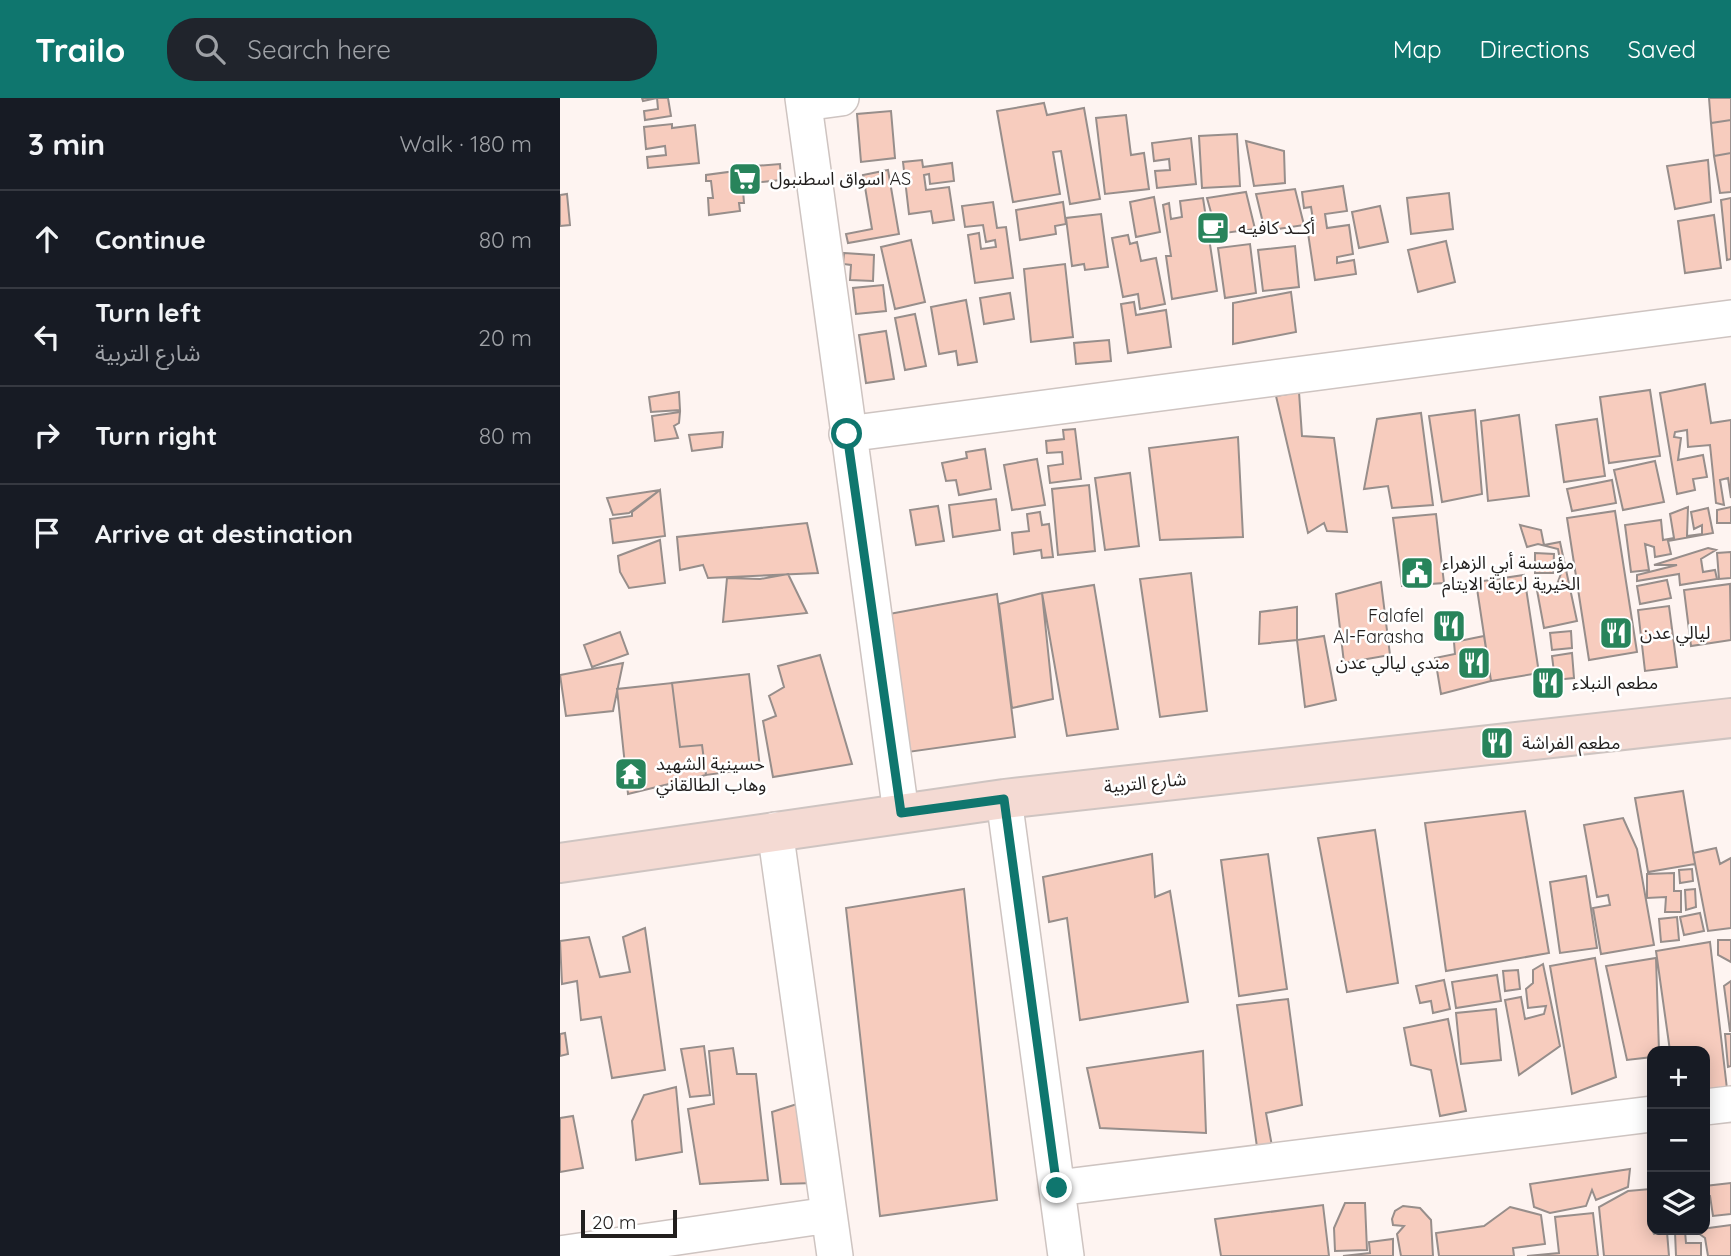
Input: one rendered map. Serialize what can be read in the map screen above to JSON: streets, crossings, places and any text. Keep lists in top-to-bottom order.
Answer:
{
  "streets": {
    "street": ["شارع التربية"]
  },
  "places": {
    "supermarket": ["اسواق اسطنبول AS"],
    "cafe": ["أكــد كافيـه"],
    "public building": ["مؤسسة أبي الزهراء الخيرية لرعاية الايتام"],
    "restaurant": [
      "Falafel Al-Farasha",
      "ليالي عدن",
      "مندي ليالي عدن",
      "مطعم النبلاء",
      "مطعم الفراشة"
    ],
    "temple": ["حسينية الشهيد وهاب الطالقاني"]
  },
  "scale_bar": "20 m",
  "page": {
    "header": "Trailo",
    "search": "Search here",
    "nav": ["Map", "Directions", "Saved"],
    "heading": ["3 min", "Walk · 180 m"],
    "list": [
      ["Continue", "80 m"],
      ["Turn left", "شارع التربية", "20 m"],
      ["Turn right", "80 m"],
      "Arrive at destination"
    ],
    "map_buttons": ["+", "−"],
    "scale": "20 m"
  }
}
